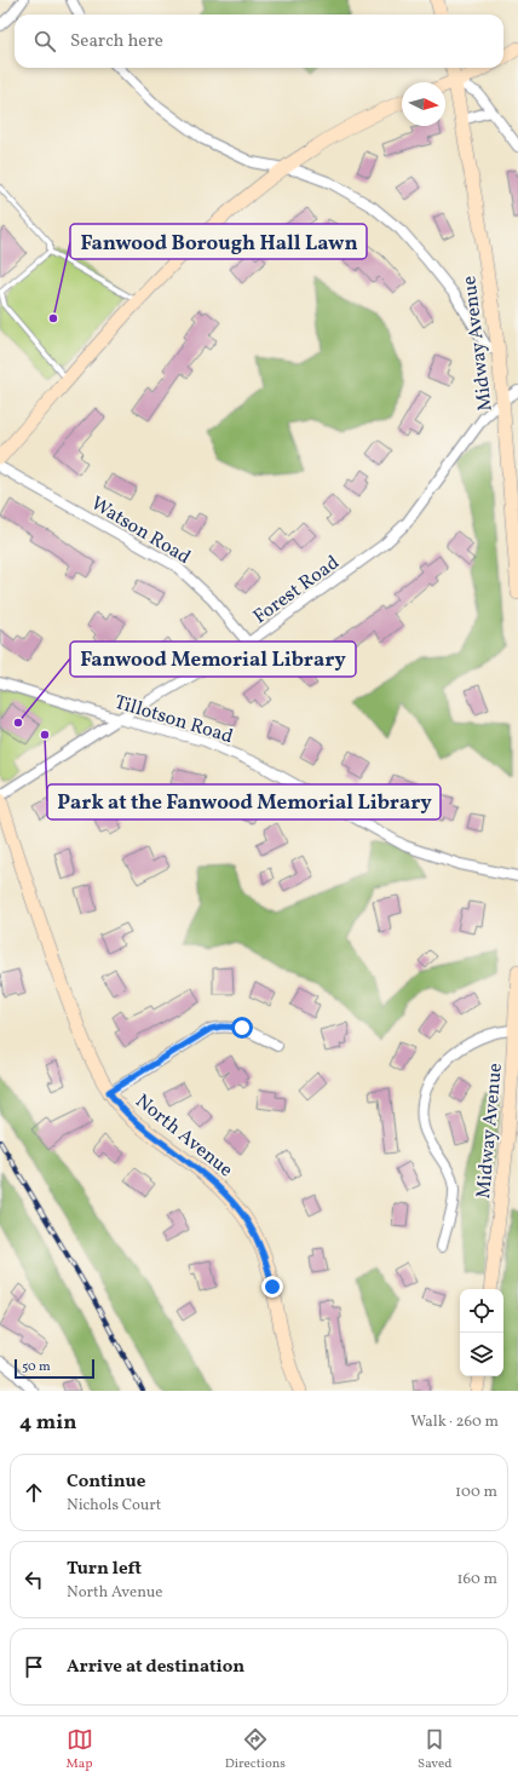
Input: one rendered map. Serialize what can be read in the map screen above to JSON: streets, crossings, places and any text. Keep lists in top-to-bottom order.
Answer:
{
  "streets": {
    "main road": ["Midway Avenue", "North Avenue"],
    "street": ["Watson Road", "Forest Road", "Tillotson Road"]
  },
  "crossings": [
    ["Midway Avenue", "Forest Road"],
    ["Watson Road", "Forest Road"],
    ["Forest Road", "Tillotson Road"]
  ],
  "places": ["Fanwood Borough Hall Lawn", "Fanwood Memorial Library", "Park at the Fanwood Memorial Library"],
  "scale_bar": "50 m",
  "north": "right",
  "page": {
    "search": "Search here",
    "scale": "50 m",
    "heading": ["4 min", "Walk · 260 m"],
    "list": [
      ["Continue", "Nichols Court", "100 m"],
      ["Turn left", "North Avenue", "160 m"],
      "Arrive at destination"
    ],
    "nav": ["Map", "Directions", "Saved"]
  }
}
